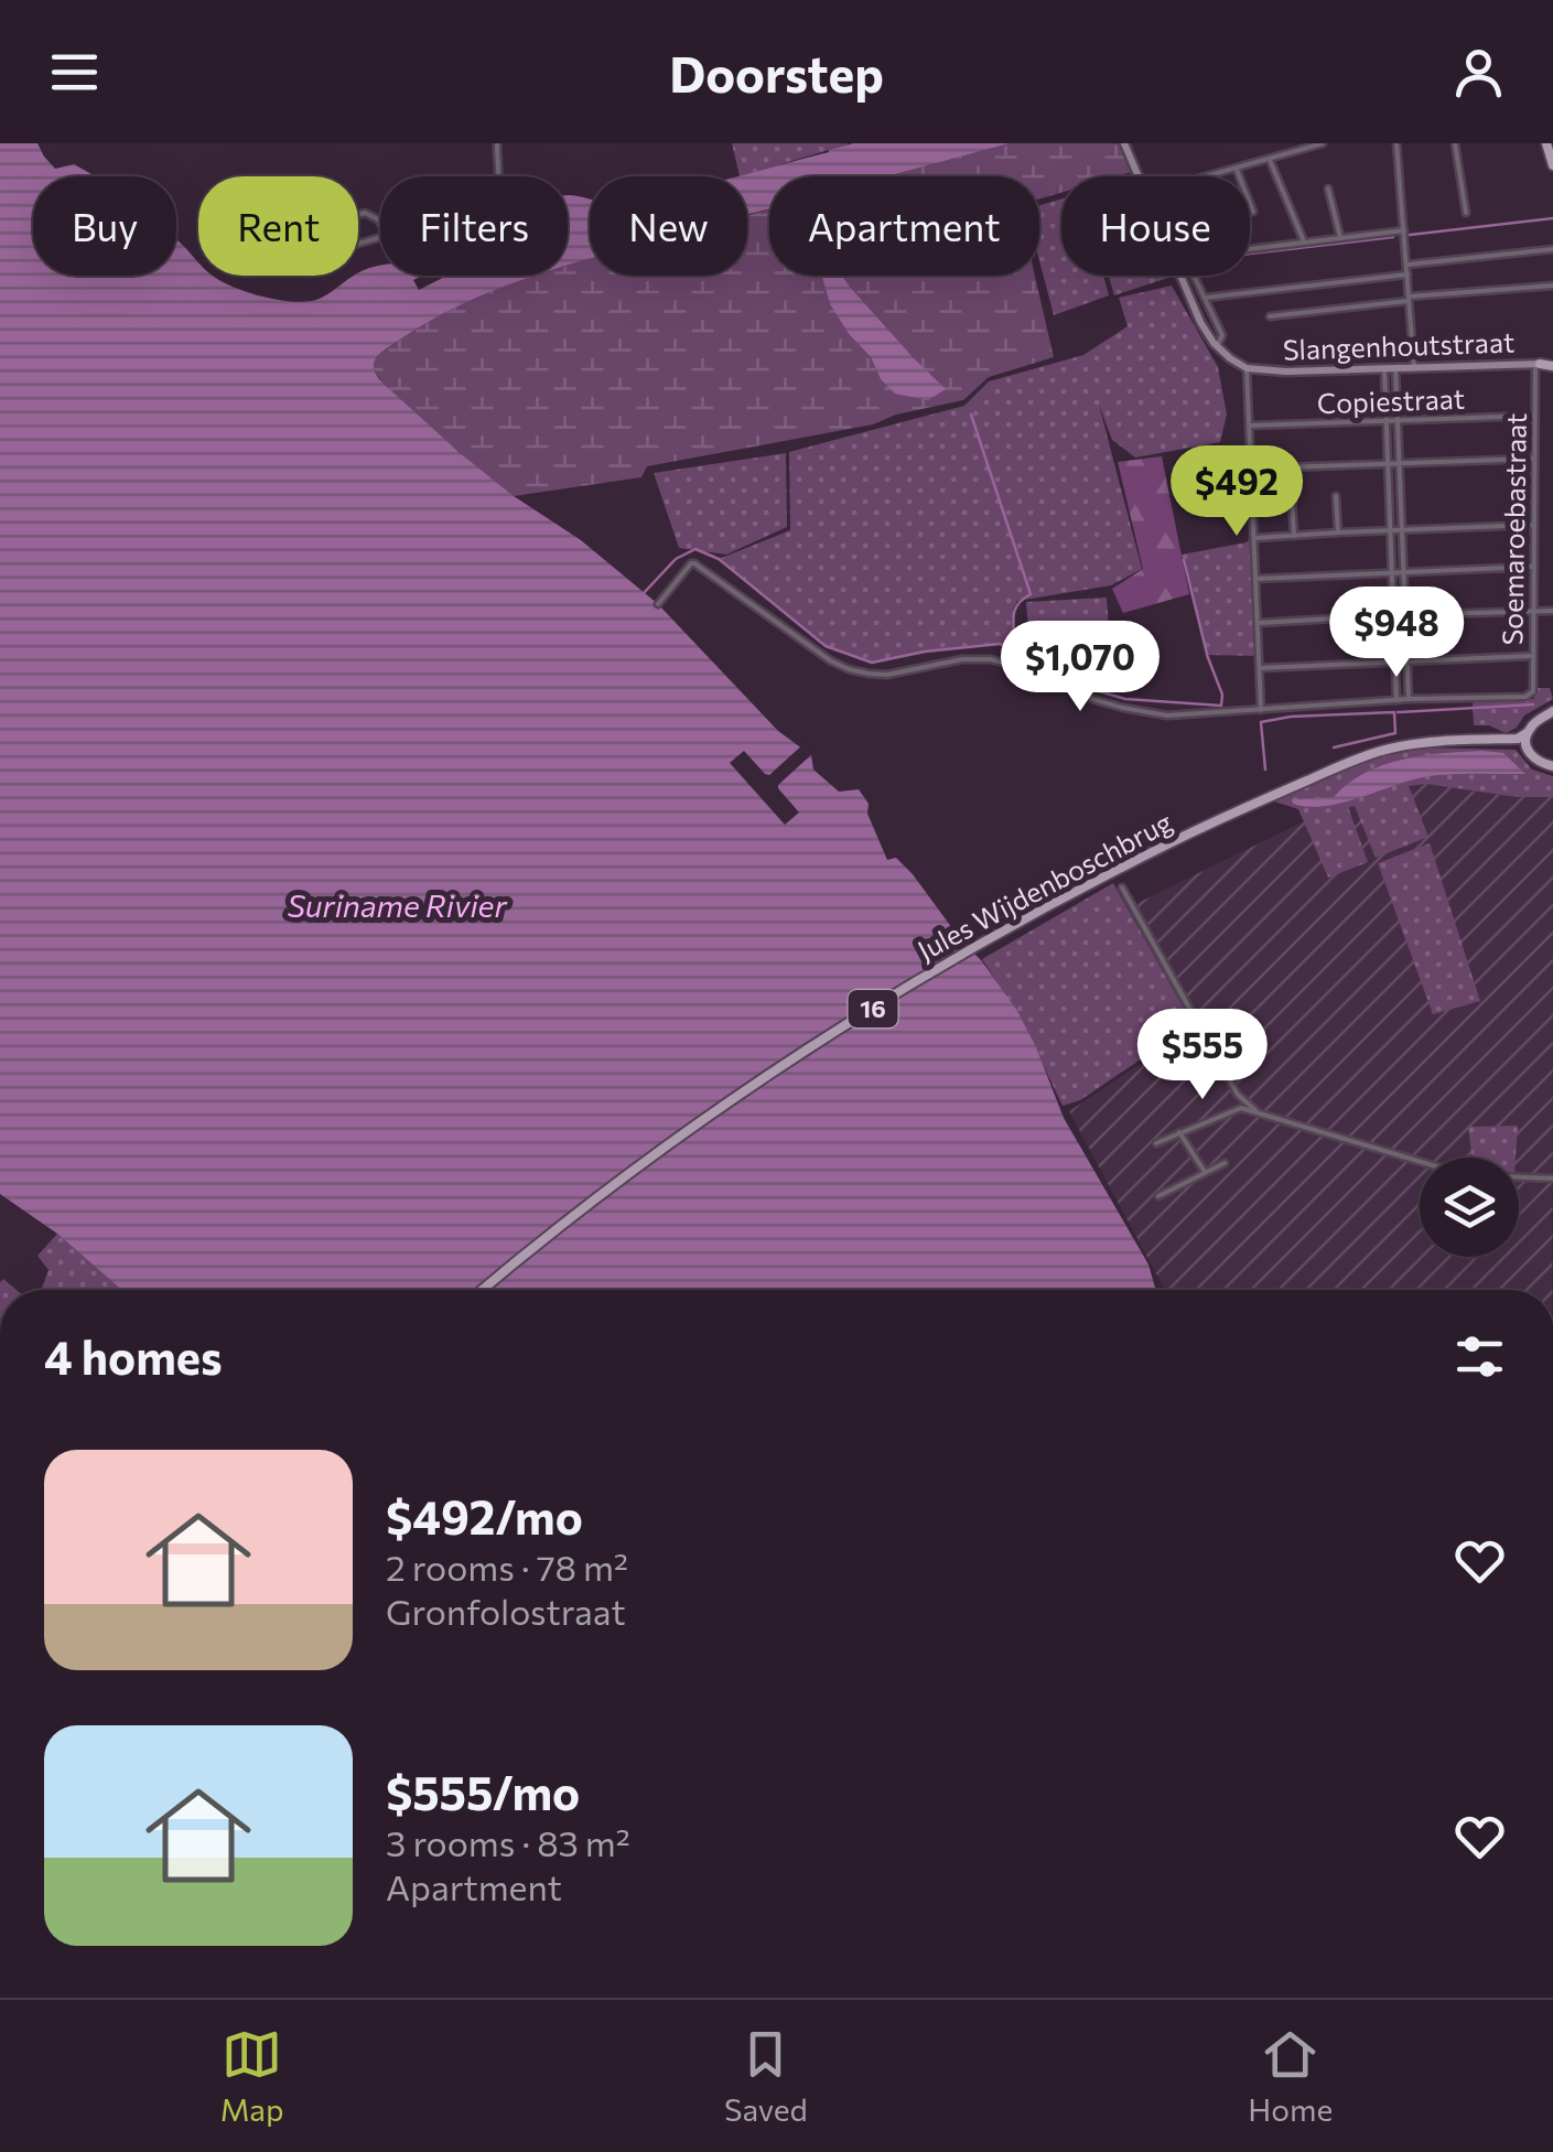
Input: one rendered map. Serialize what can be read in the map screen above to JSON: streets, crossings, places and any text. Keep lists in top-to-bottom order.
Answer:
{
  "streets": {
    "main road": ["Jules Wijdenboschbrug", "16"],
    "street": ["Slangenhoutstraat", "Copiestraat", "Soemaroebastraat"]
  },
  "crossings": [
    ["Slangenhoutstraat", "Soemaroebastraat"],
    ["Copiestraat", "Soemaroebastraat"],
    ["Jules Wijdenboschbrug", "16"]
  ],
  "water": ["Suriname Rivier"],
  "page": {
    "header": "Doorstep",
    "chip": [
      "Buy",
      "Rent",
      "Filters",
      "New",
      "Apartment",
      "House"
    ],
    "price": [
      "$492",
      "$948",
      "$1,070",
      "$555"
    ],
    "heading": "4 homes",
    "list": [
      {
        "name": "$492/mo",
        "note": "2 rooms · 78 m² · Gronfolostraat"
      },
      {
        "name": "$555/mo",
        "note": "3 rooms · 83 m² · Apartment"
      }
    ],
    "tabs": ["Map", "Saved", "Home"]
  }
}
